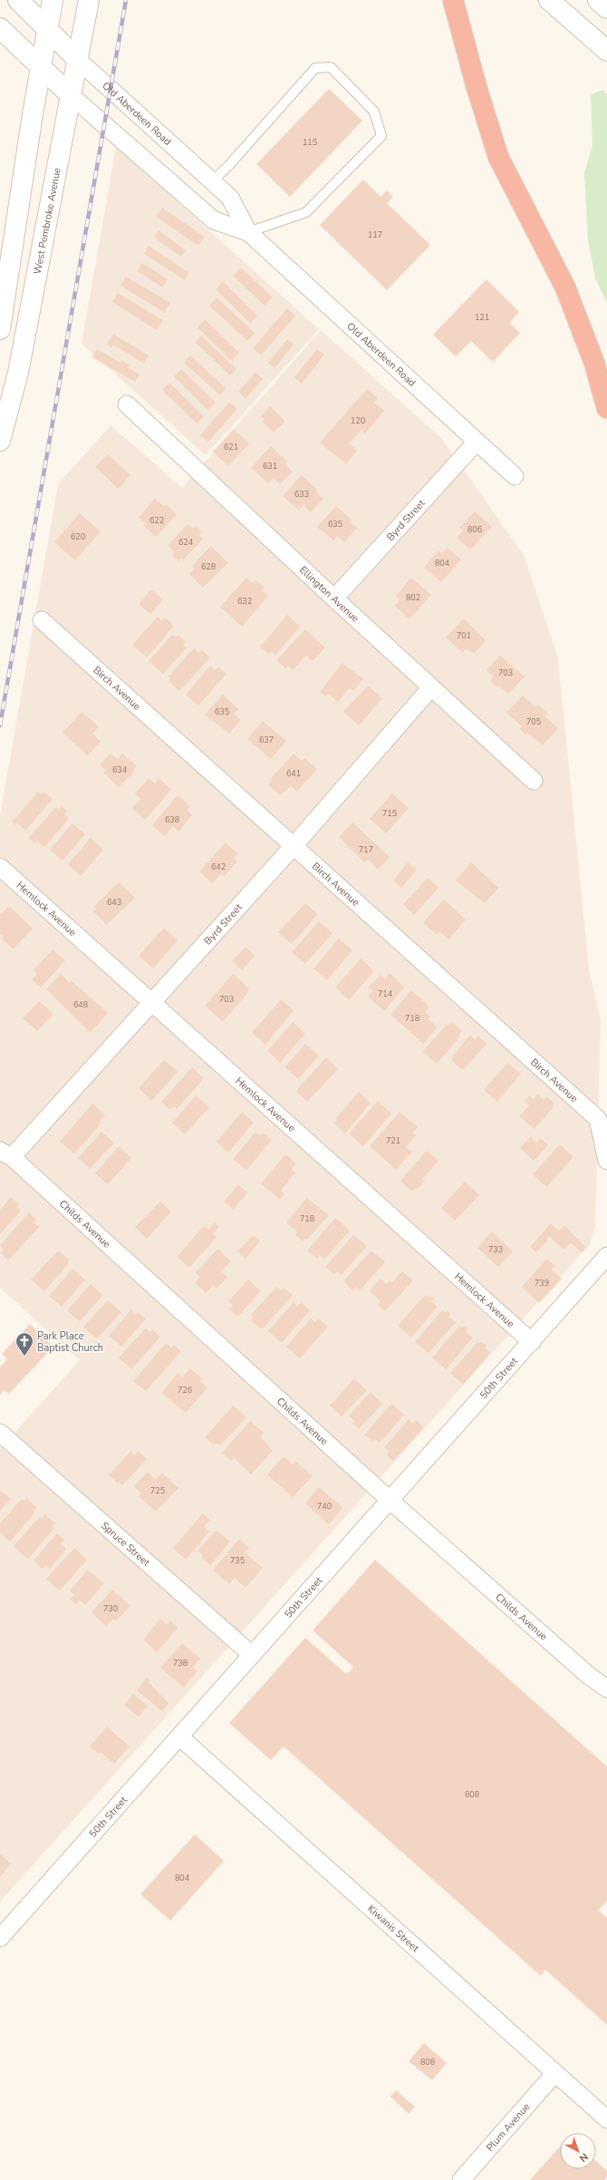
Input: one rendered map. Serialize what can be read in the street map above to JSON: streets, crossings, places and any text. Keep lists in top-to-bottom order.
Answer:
{
  "streets": {
    "main road": ["Old Aberdeen Road", "West Pembroke Avenue"],
    "street": [
      "Byrd Street",
      "Ellington Avenue",
      "Birch Avenue",
      "Hemlock Avenue",
      "Childs Avenue",
      "50th Street",
      "Spruce Street",
      "Kiwanis Street",
      "Plum Avenue"
    ]
  },
  "crossings": [
    ["Old Aberdeen Road", "West Pembroke Avenue"],
    ["Old Aberdeen Road", "Byrd Street"],
    ["Byrd Street", "Ellington Avenue"],
    ["Byrd Street", "Birch Avenue"],
    ["Byrd Street", "Hemlock Avenue"],
    ["Byrd Street", "Childs Avenue"],
    ["Hemlock Avenue", "50th Street"],
    ["Childs Avenue", "50th Street"],
    ["50th Street", "Spruce Street"],
    ["50th Street", "Kiwanis Street"],
    ["Kiwanis Street", "Plum Avenue"]
  ],
  "places": {
    "church": ["Park Place Baptist Church"]
  },
  "house_numbers": [
    "115",
    "117",
    "121",
    "120",
    "621",
    "631",
    "633",
    "622",
    "635",
    "806",
    "620",
    "624",
    "804",
    "628",
    "802",
    "632",
    "701",
    "703",
    "635",
    "705",
    "637",
    "634",
    "641",
    "715",
    "638",
    "717",
    "642",
    "643",
    "714",
    "703",
    "648",
    "718",
    "721",
    "718",
    "733",
    "739",
    "726",
    "725",
    "740",
    "735",
    "730",
    "738",
    "808",
    "804",
    "808"
  ],
  "north": "bottom right"
}
